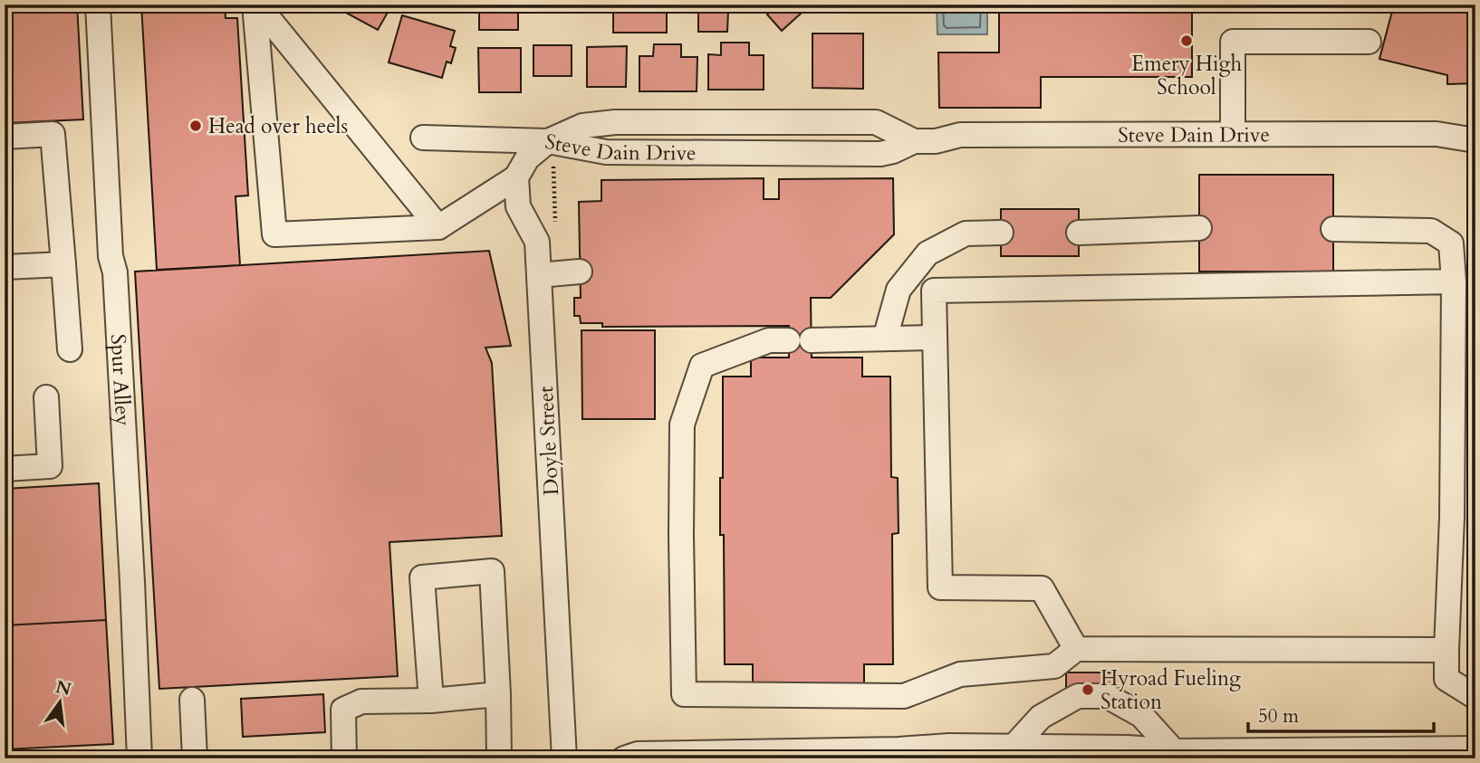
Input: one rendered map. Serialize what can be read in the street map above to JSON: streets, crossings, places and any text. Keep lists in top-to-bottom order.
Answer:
{
  "streets": {
    "street": ["Steve Dain Drive", "Spur Alley", "Doyle Street"]
  },
  "places": ["Emery High School", "Head over heels", "Hyroad Fueling Station"],
  "scale_bar": "50 m",
  "north": "top"
}
